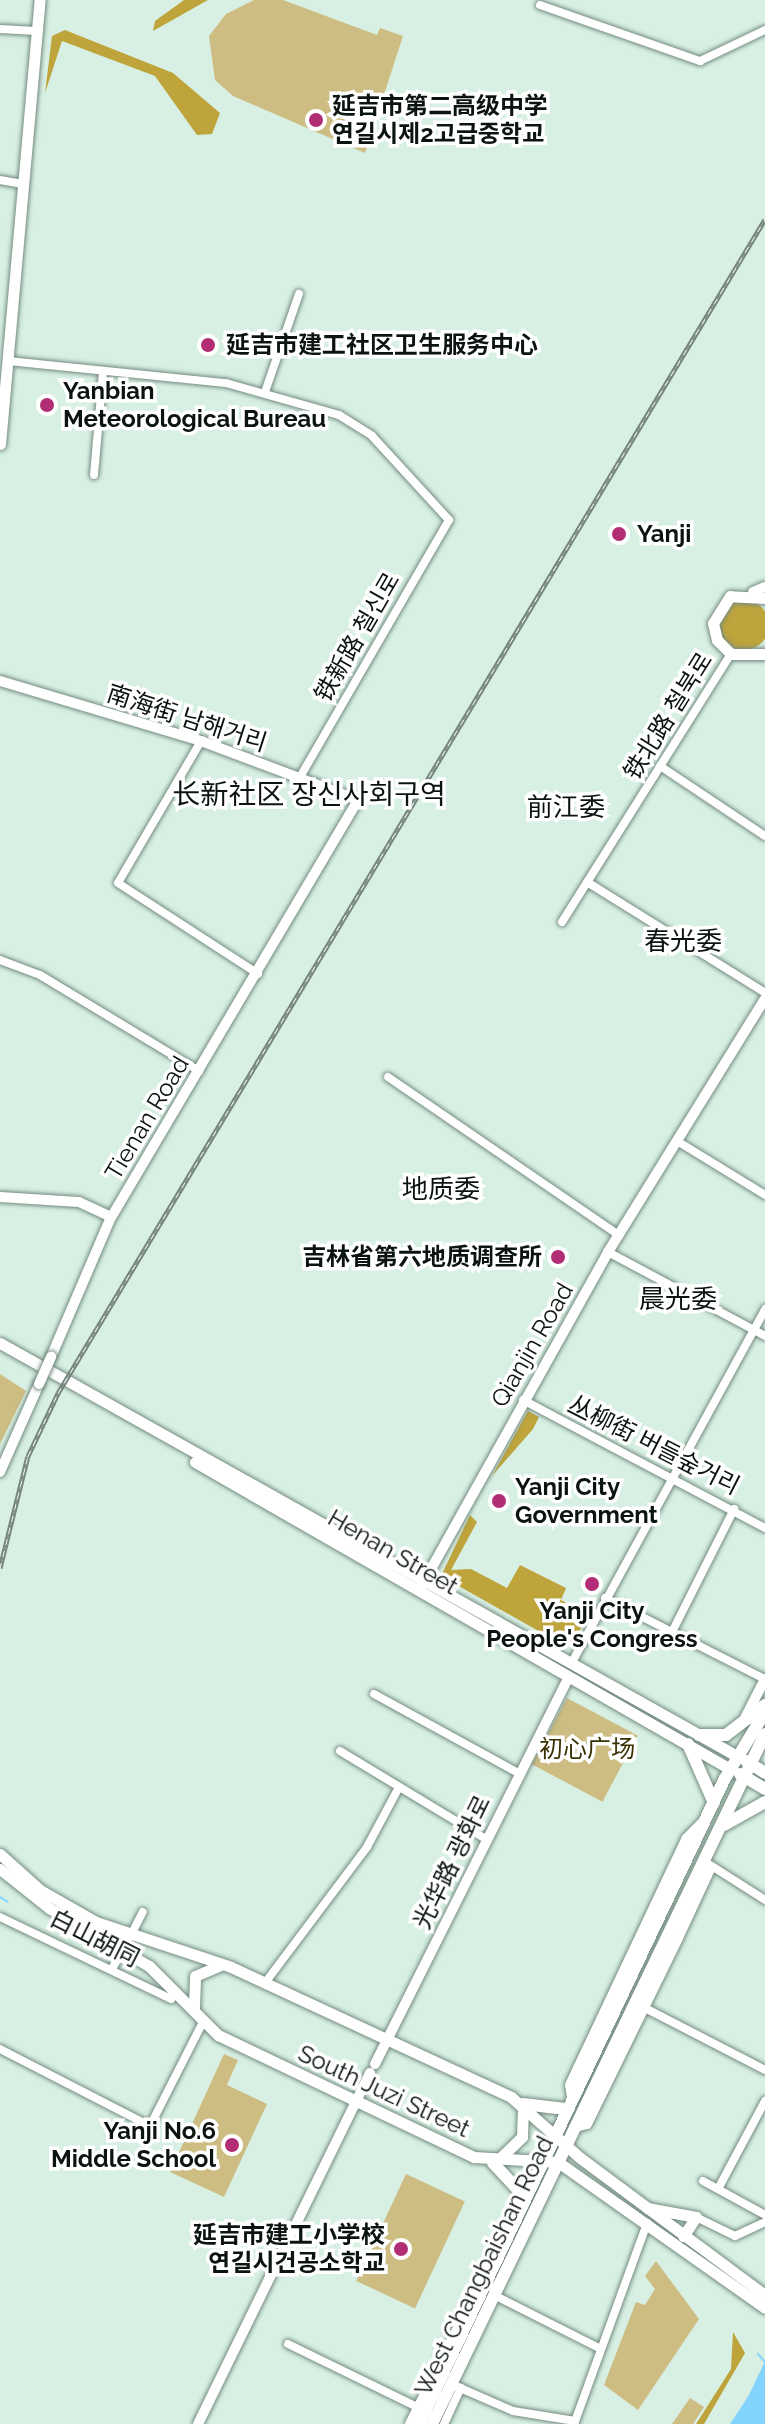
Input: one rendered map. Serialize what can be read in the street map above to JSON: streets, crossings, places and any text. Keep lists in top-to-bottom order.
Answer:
{
  "streets": {
    "main road": ["Henan Street", "South Juzi Street", "West Changbaishan Road"],
    "street": [
      "铁新路 철신로",
      "铁北路 철북로",
      "南海街 남해거리",
      "Tienan Road",
      "Qianjin Road",
      "丛柳街 버들숲거리",
      "光华路 광화로",
      "白山胡同"
    ]
  },
  "crossings": [
    ["铁新路 철신로", "南海街 남해거리"],
    ["南海街 남해거리", "Tienan Road"],
    ["Qianjin Road", "丛柳街 버들숲거리"],
    ["Qianjin Road", "Henan Street"],
    ["Henan Street", "光华路 광화로"],
    ["Henan Street", "West Changbaishan Road"],
    ["光华路 광화로", "South Juzi Street"],
    ["South Juzi Street", "West Changbaishan Road"]
  ],
  "districts": [
    "长新社区 장신사회구역",
    "前江委",
    "春光委",
    "地质委",
    "晨光委"
  ],
  "parks": ["初心广场"],
  "places": [
    "延吉市第二高级中学 연길시제2고급중학교",
    "延吉市建工社区卫生服务中心",
    "Yanbian Meteorological Bureau",
    "Yanji",
    "吉林省第六地质调查所",
    "Yanji City Government",
    "Yanji City People's Congress",
    "Yanji No.6 Middle School",
    "延吉市建工小学校 연길시건공소학교"
  ]
}
